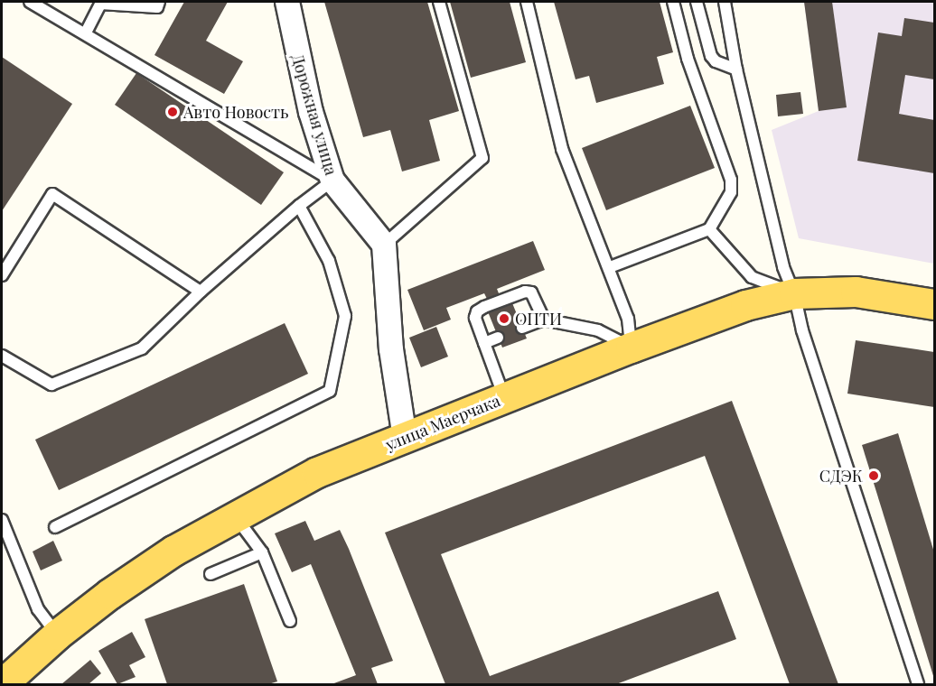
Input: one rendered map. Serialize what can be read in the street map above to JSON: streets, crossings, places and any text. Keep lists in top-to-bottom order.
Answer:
{
  "streets": {
    "main road": ["улица Маерчака"],
    "street": ["Дорожная улица"]
  },
  "places": ["Авто Новость", "ОПТИ", "СДЭК"]
}
